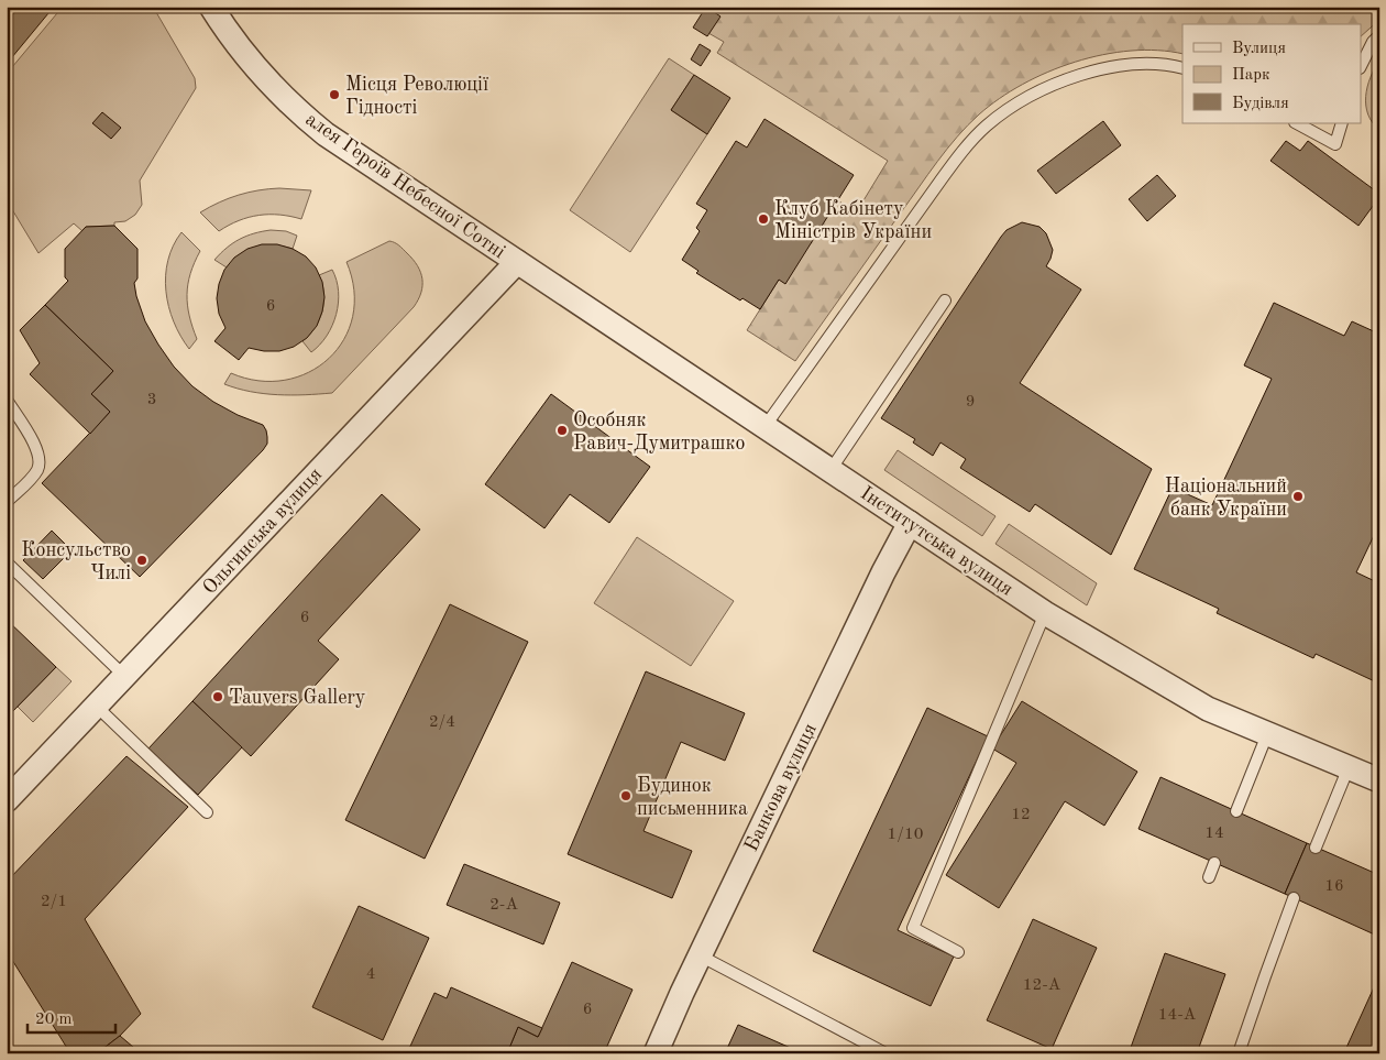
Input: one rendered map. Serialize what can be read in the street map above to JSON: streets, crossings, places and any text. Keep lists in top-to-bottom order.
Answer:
{
  "streets": {
    "street": [
      "алея Героїв Небесної Сотні",
      "Ольгинська вулиця",
      "Інститутська вулиця",
      "Банкова вулиця"
    ]
  },
  "crossings": [
    ["алея Героїв Небесної Сотні", "Ольгинська вулиця"],
    ["алея Героїв Небесної Сотні", "Інститутська вулиця"],
    ["Ольгинська вулиця", "Інститутська вулиця"],
    ["Інститутська вулиця", "Банкова вулиця"]
  ],
  "places": [
    "Місця Революції Гідності",
    "Клуб Кабінету Міністрів України",
    "Особняк Равич-Думитрашко",
    "Національний банк України",
    "Консульство Чилі",
    "Tauvers Gallery",
    "Будинок письменника"
  ],
  "house_numbers": [
    "6",
    "3",
    "9",
    "6",
    "2/4",
    "12",
    "14",
    "1/10",
    "16",
    "2/1",
    "2-А",
    "4",
    "12-А",
    "6",
    "14-А"
  ],
  "legend": ["Вулиця", "Парк", "Будівля"],
  "scale_bar": "20 m"
}
